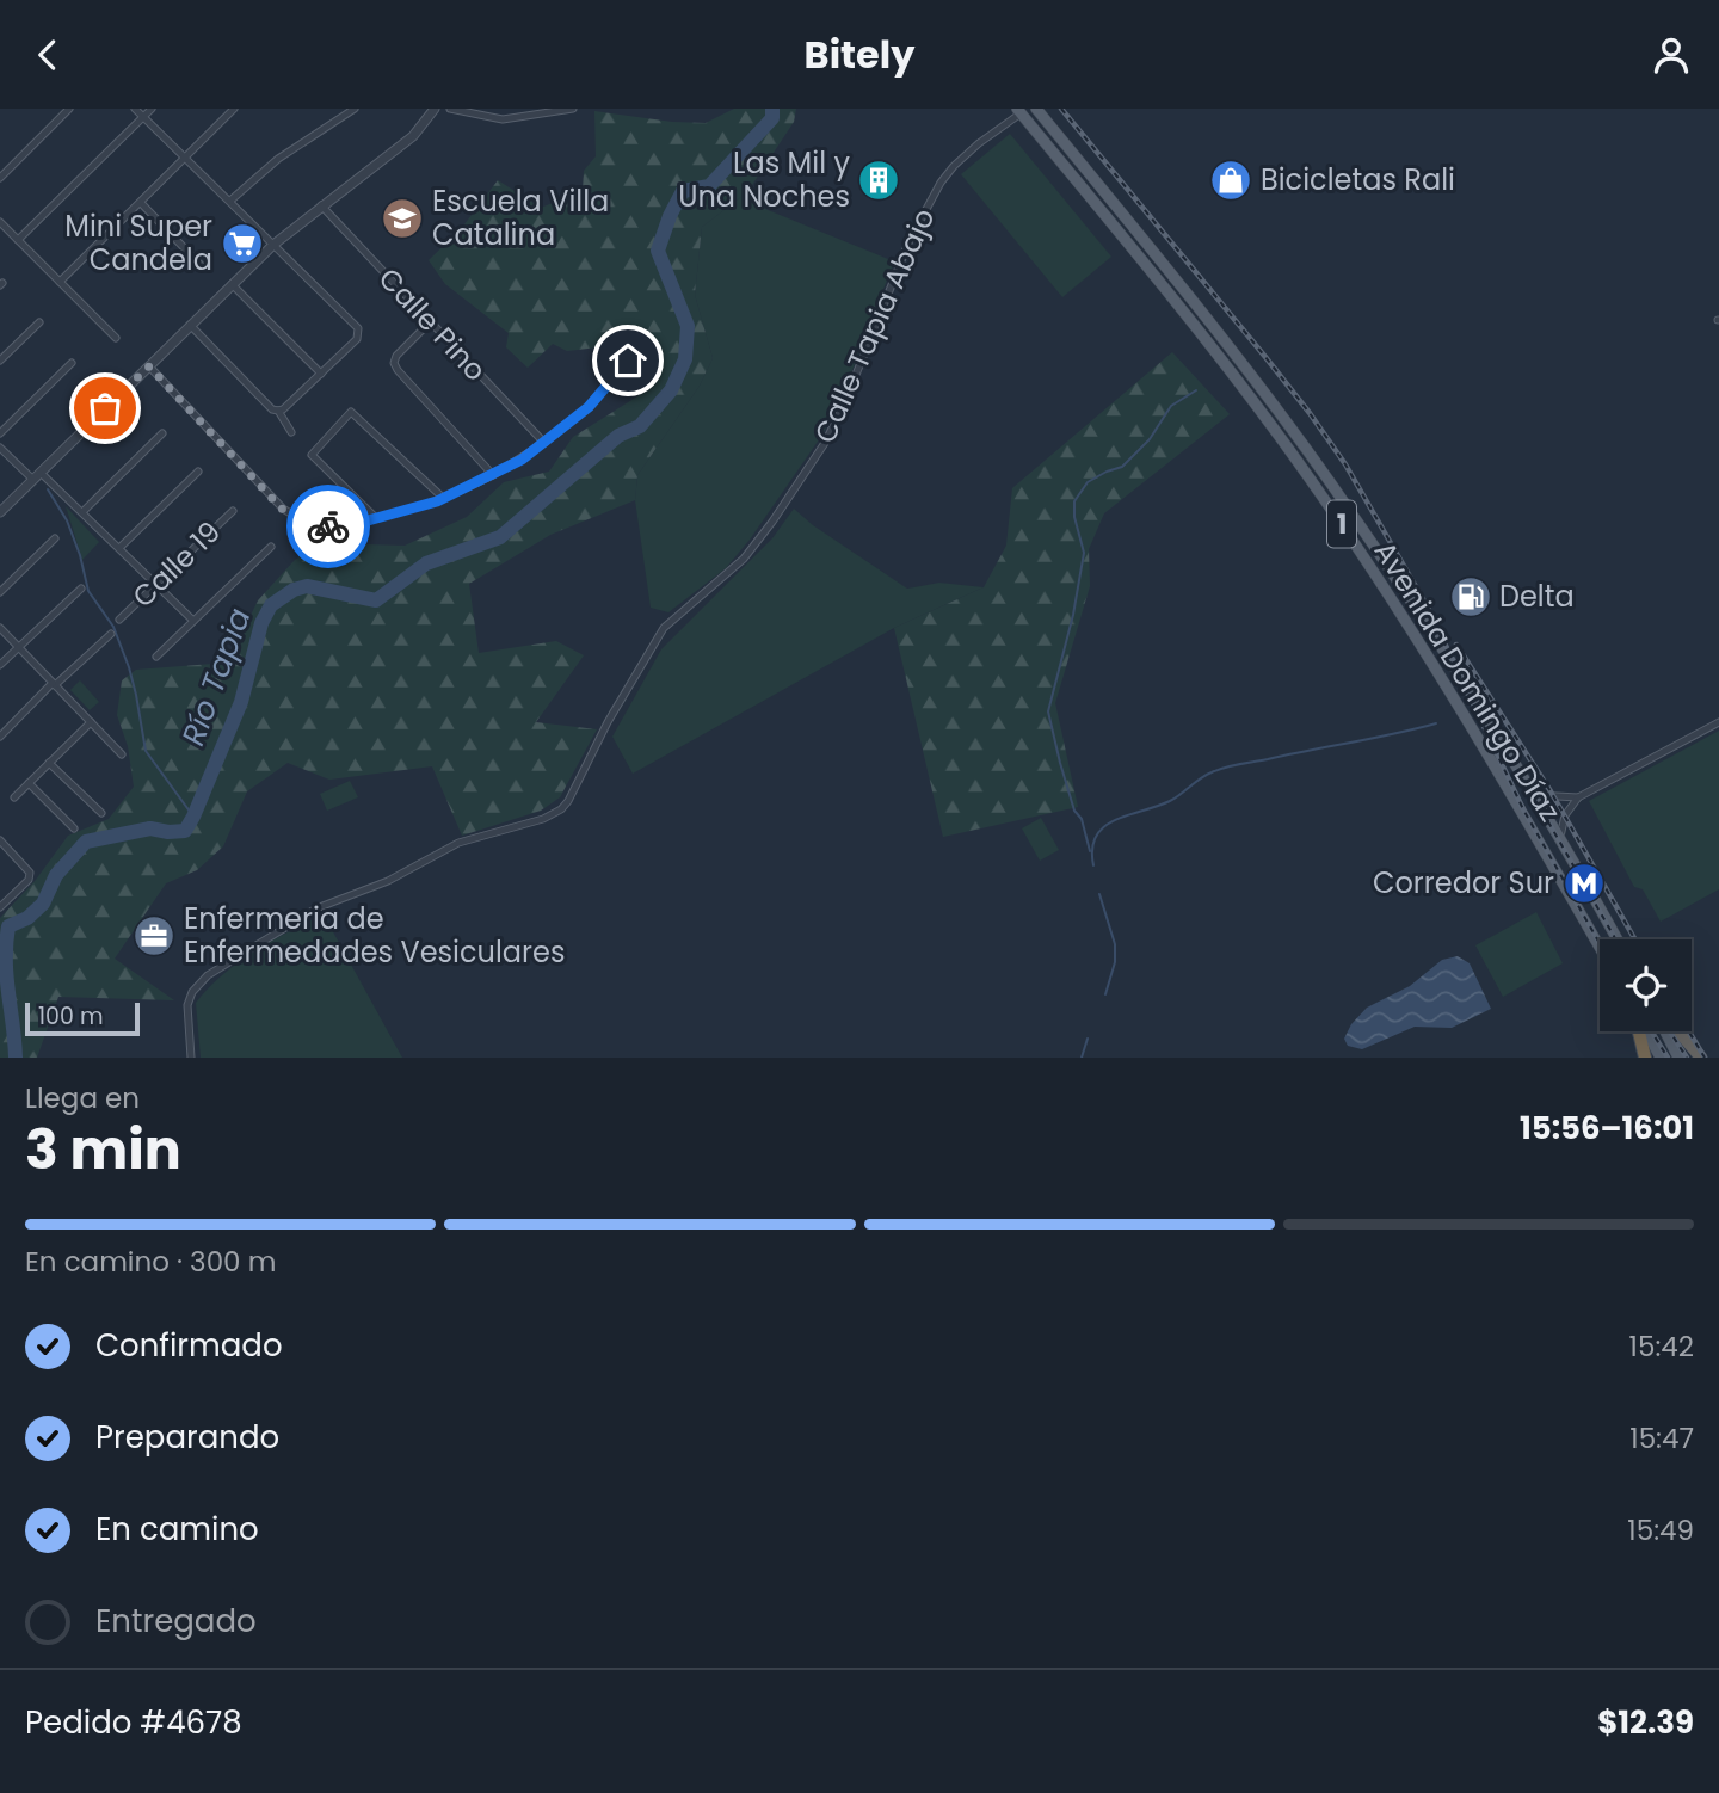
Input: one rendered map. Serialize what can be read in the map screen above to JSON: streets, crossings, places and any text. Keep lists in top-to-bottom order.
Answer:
{
  "streets": {
    "main road": ["1", "Avenida Domingo Díaz"],
    "street": ["Calle Pino", "Calle Tapia Abajo", "Calle 19"]
  },
  "crossings": [
    ["Calle Tapia Abajo", "Avenida Domingo Díaz"]
  ],
  "water": ["Río Tapia"],
  "places": {
    "building": ["Las Mil y Una Noches"],
    "shop": ["Bicicletas Rali"],
    "school or university": ["Escuela Villa Catalina"],
    "supermarket": ["Mini Super Candela"],
    "fuel station": ["Delta"],
    "metro station": ["Corredor Sur"],
    "office": ["Enfermeria de Enfermedades Vesiculares"]
  },
  "scale_bar": "100 m",
  "page": {
    "header": "Bitely",
    "scale": "100 m",
    "heading": ["3 min", "Llega en", "15:56–16:01"],
    "panel": ["Pedido #4678", "$12.39"],
    "bar": "En camino · 300 m",
    "list": [
      ["Confirmado", "15:42"],
      ["Preparando", "15:47"],
      ["En camino", "15:49"],
      "Entregado"
    ]
  }
}
